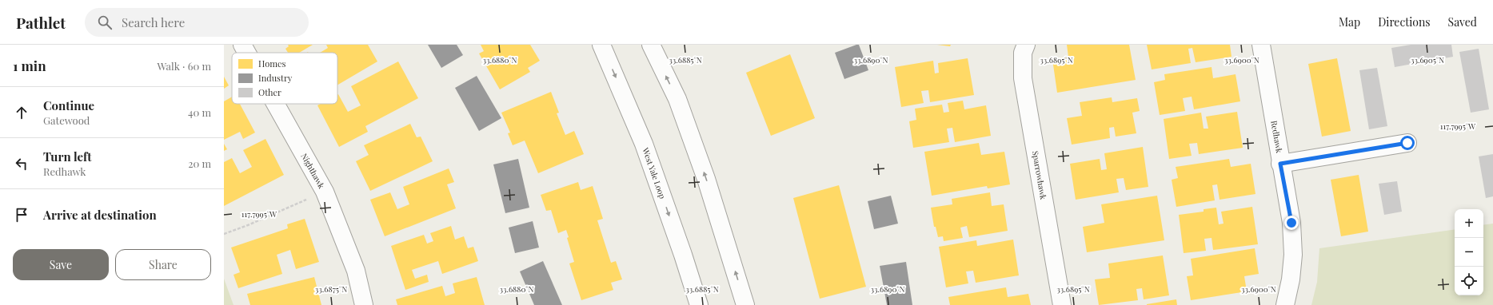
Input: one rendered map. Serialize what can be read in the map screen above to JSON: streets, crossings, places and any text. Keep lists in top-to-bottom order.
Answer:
{
  "streets": {
    "street": [
      "Redhawk",
      "Nighthawk",
      "West Yale Loop",
      "Sparrowhawk"
    ]
  },
  "legend": ["Homes", "Industry", "Other"],
  "page": {
    "header": "Pathlet",
    "search": "Search here",
    "nav": ["Map", "Directions", "Saved"],
    "heading": ["1 min", "Walk · 60 m"],
    "list": [
      ["Continue", "Gatewood", "40 m"],
      ["Turn left", "Redhawk", "20 m"],
      "Arrive at destination"
    ],
    "map_buttons": ["+", "−"],
    "buttons": ["Save", "Share"]
  },
  "coordinates": [
    "33.6880°N",
    "33.6885°N",
    "33.6890°N",
    "33.6895°N",
    "33.6900°N",
    "33.6905°N",
    "117.7995°W",
    "33.6875°N"
  ]
}
